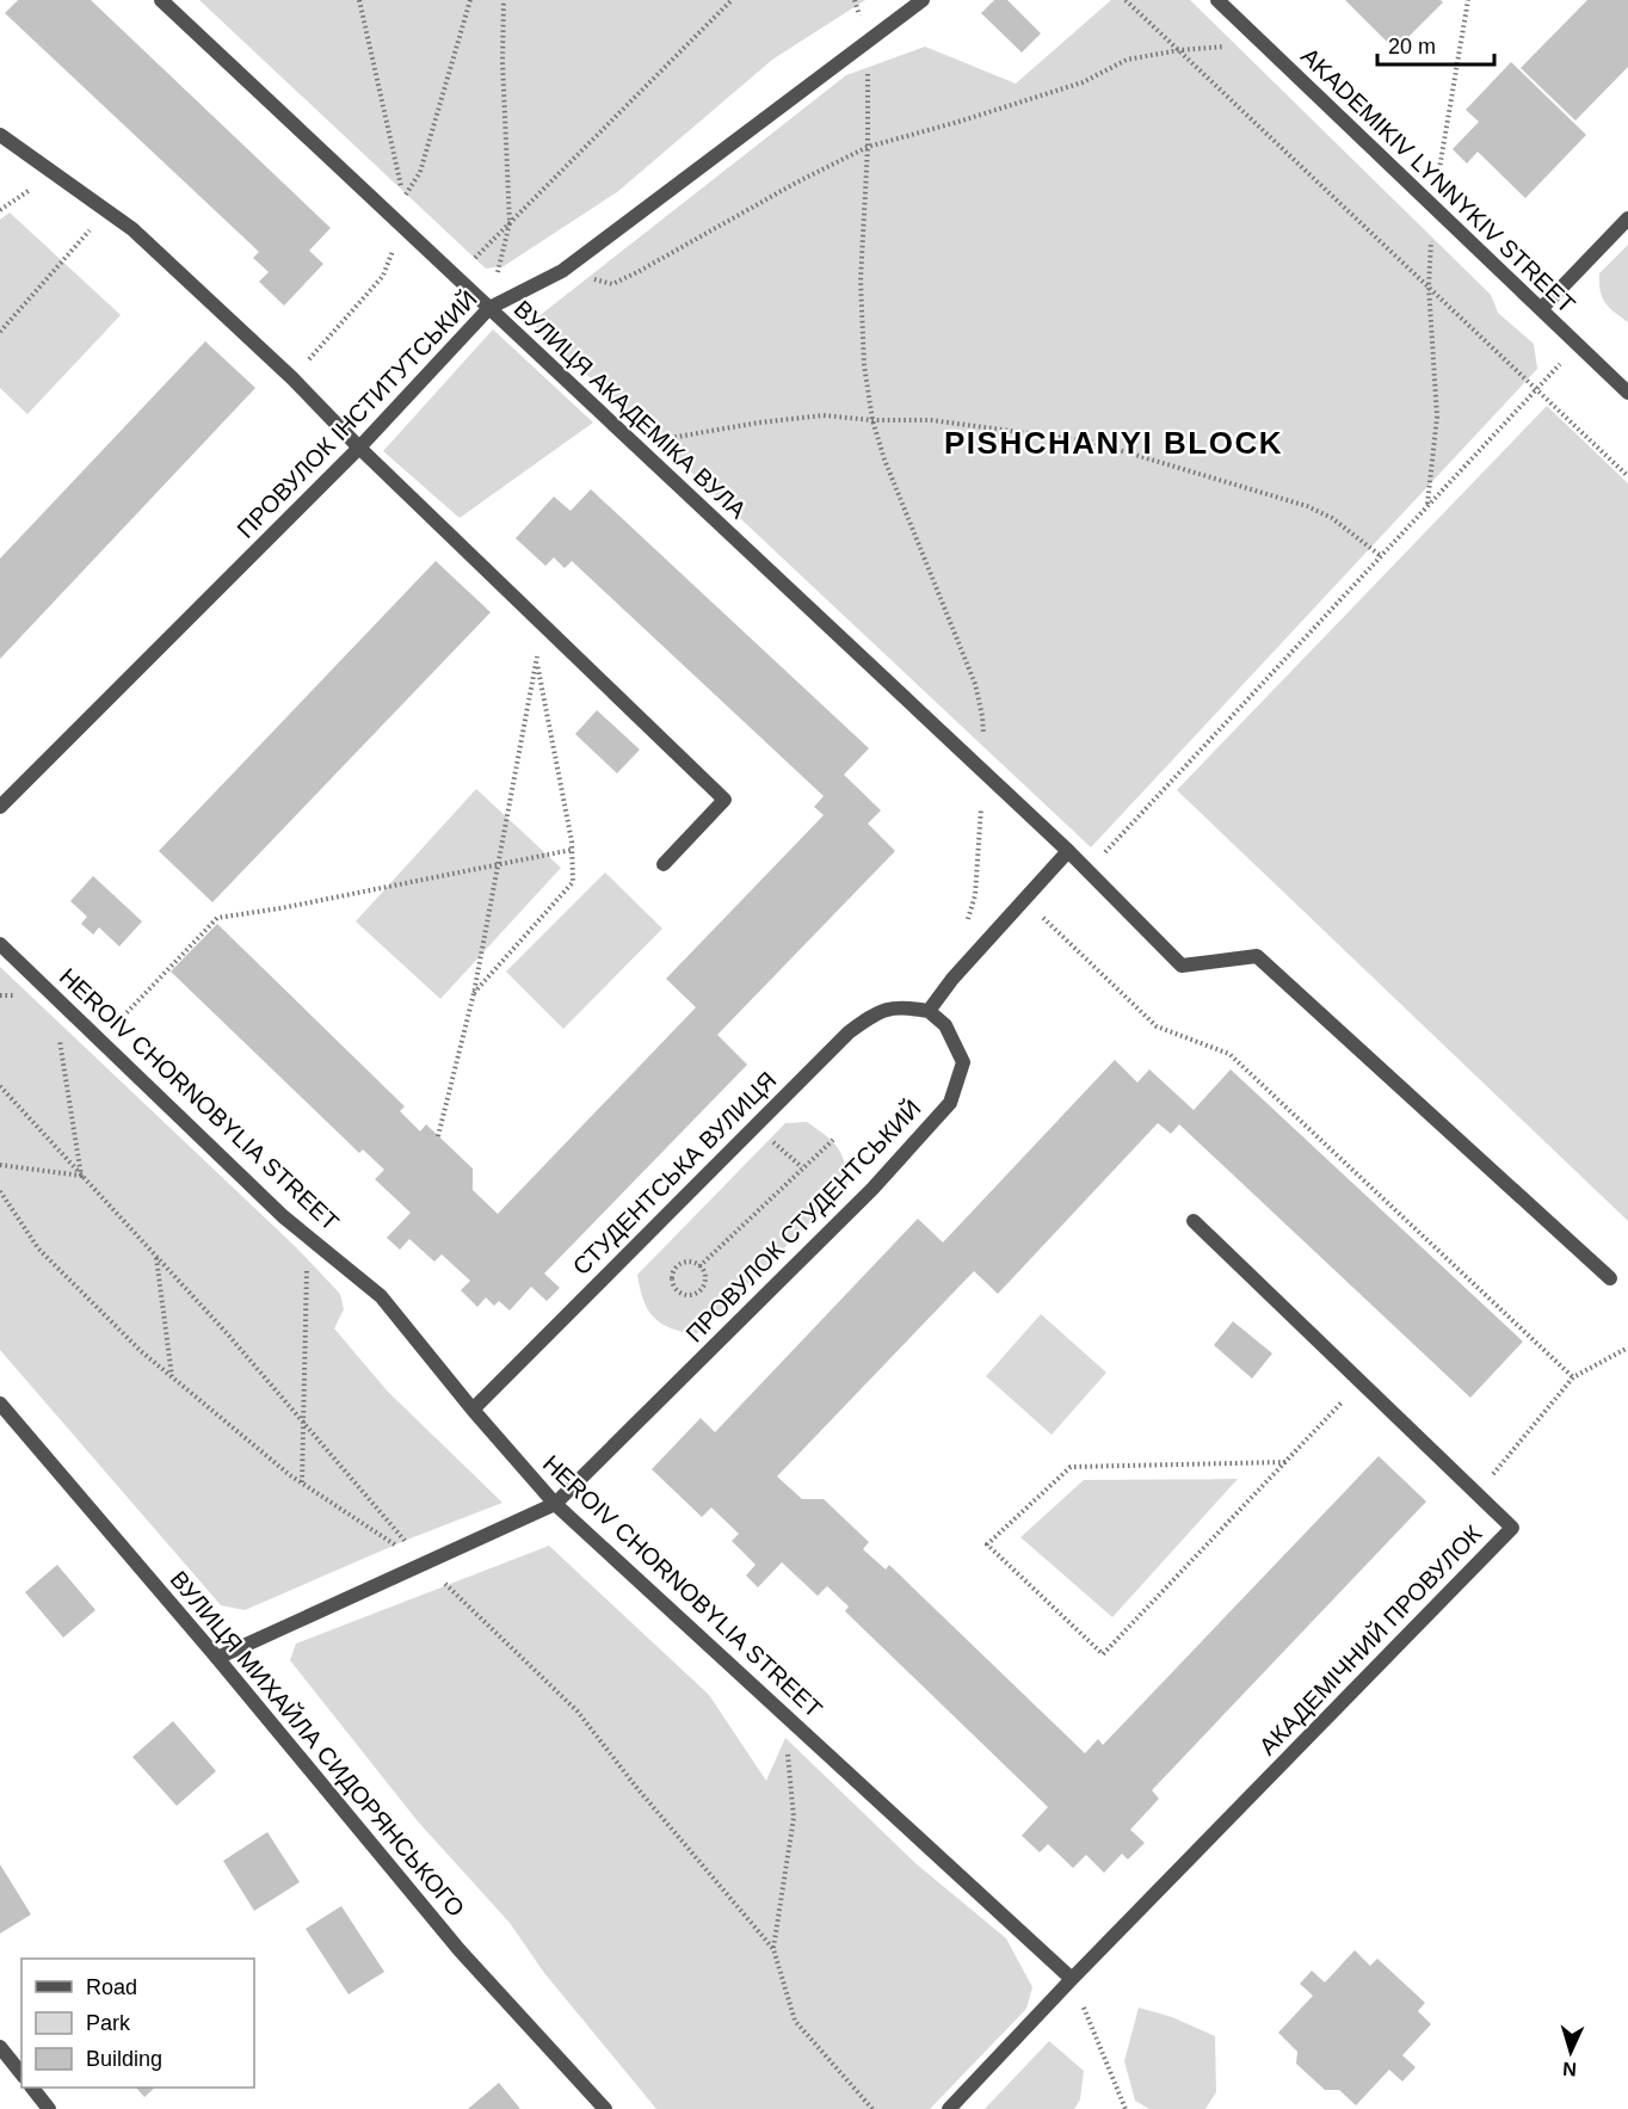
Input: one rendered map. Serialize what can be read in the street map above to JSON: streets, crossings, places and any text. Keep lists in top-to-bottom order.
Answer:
{
  "streets": {
    "street": [
      "AKADEMIKIV LYNNYKIV STREET",
      "ВУЛИЦЯ АКАДЕМІКА ВУЛА",
      "ПРОВУЛОК ІНСТИТУТСЬКИЙ",
      "HEROIV CHORNOBYLIA STREET",
      "СТУДЕНТСЬКА ВУЛИЦЯ",
      "ПРОВУЛОК СТУДЕНТСЬКИЙ",
      "АКАДЕМІЧНИЙ ПРОВУЛОК",
      "ВУЛИЦЯ МИХАЙЛА СИДОРЯНСЬКОГО"
    ]
  },
  "crossings": [
    ["ВУЛИЦЯ АКАДЕМІКА ВУЛА", "ПРОВУЛОК ІНСТИТУТСЬКИЙ"],
    ["HEROIV CHORNOBYLIA STREET", "СТУДЕНТСЬКА ВУЛИЦЯ"],
    ["HEROIV CHORNOBYLIA STREET", "ПРОВУЛОК СТУДЕНТСЬКИЙ"],
    ["HEROIV CHORNOBYLIA STREET", "АКАДЕМІЧНИЙ ПРОВУЛОК"],
    ["СТУДЕНТСЬКА ВУЛИЦЯ", "ПРОВУЛОК СТУДЕНТСЬКИЙ"]
  ],
  "districts": ["PISHCHANYI BLOCK"],
  "legend": ["Road", "Park", "Building"],
  "scale_bar": "20 m",
  "north": "bottom"
}
